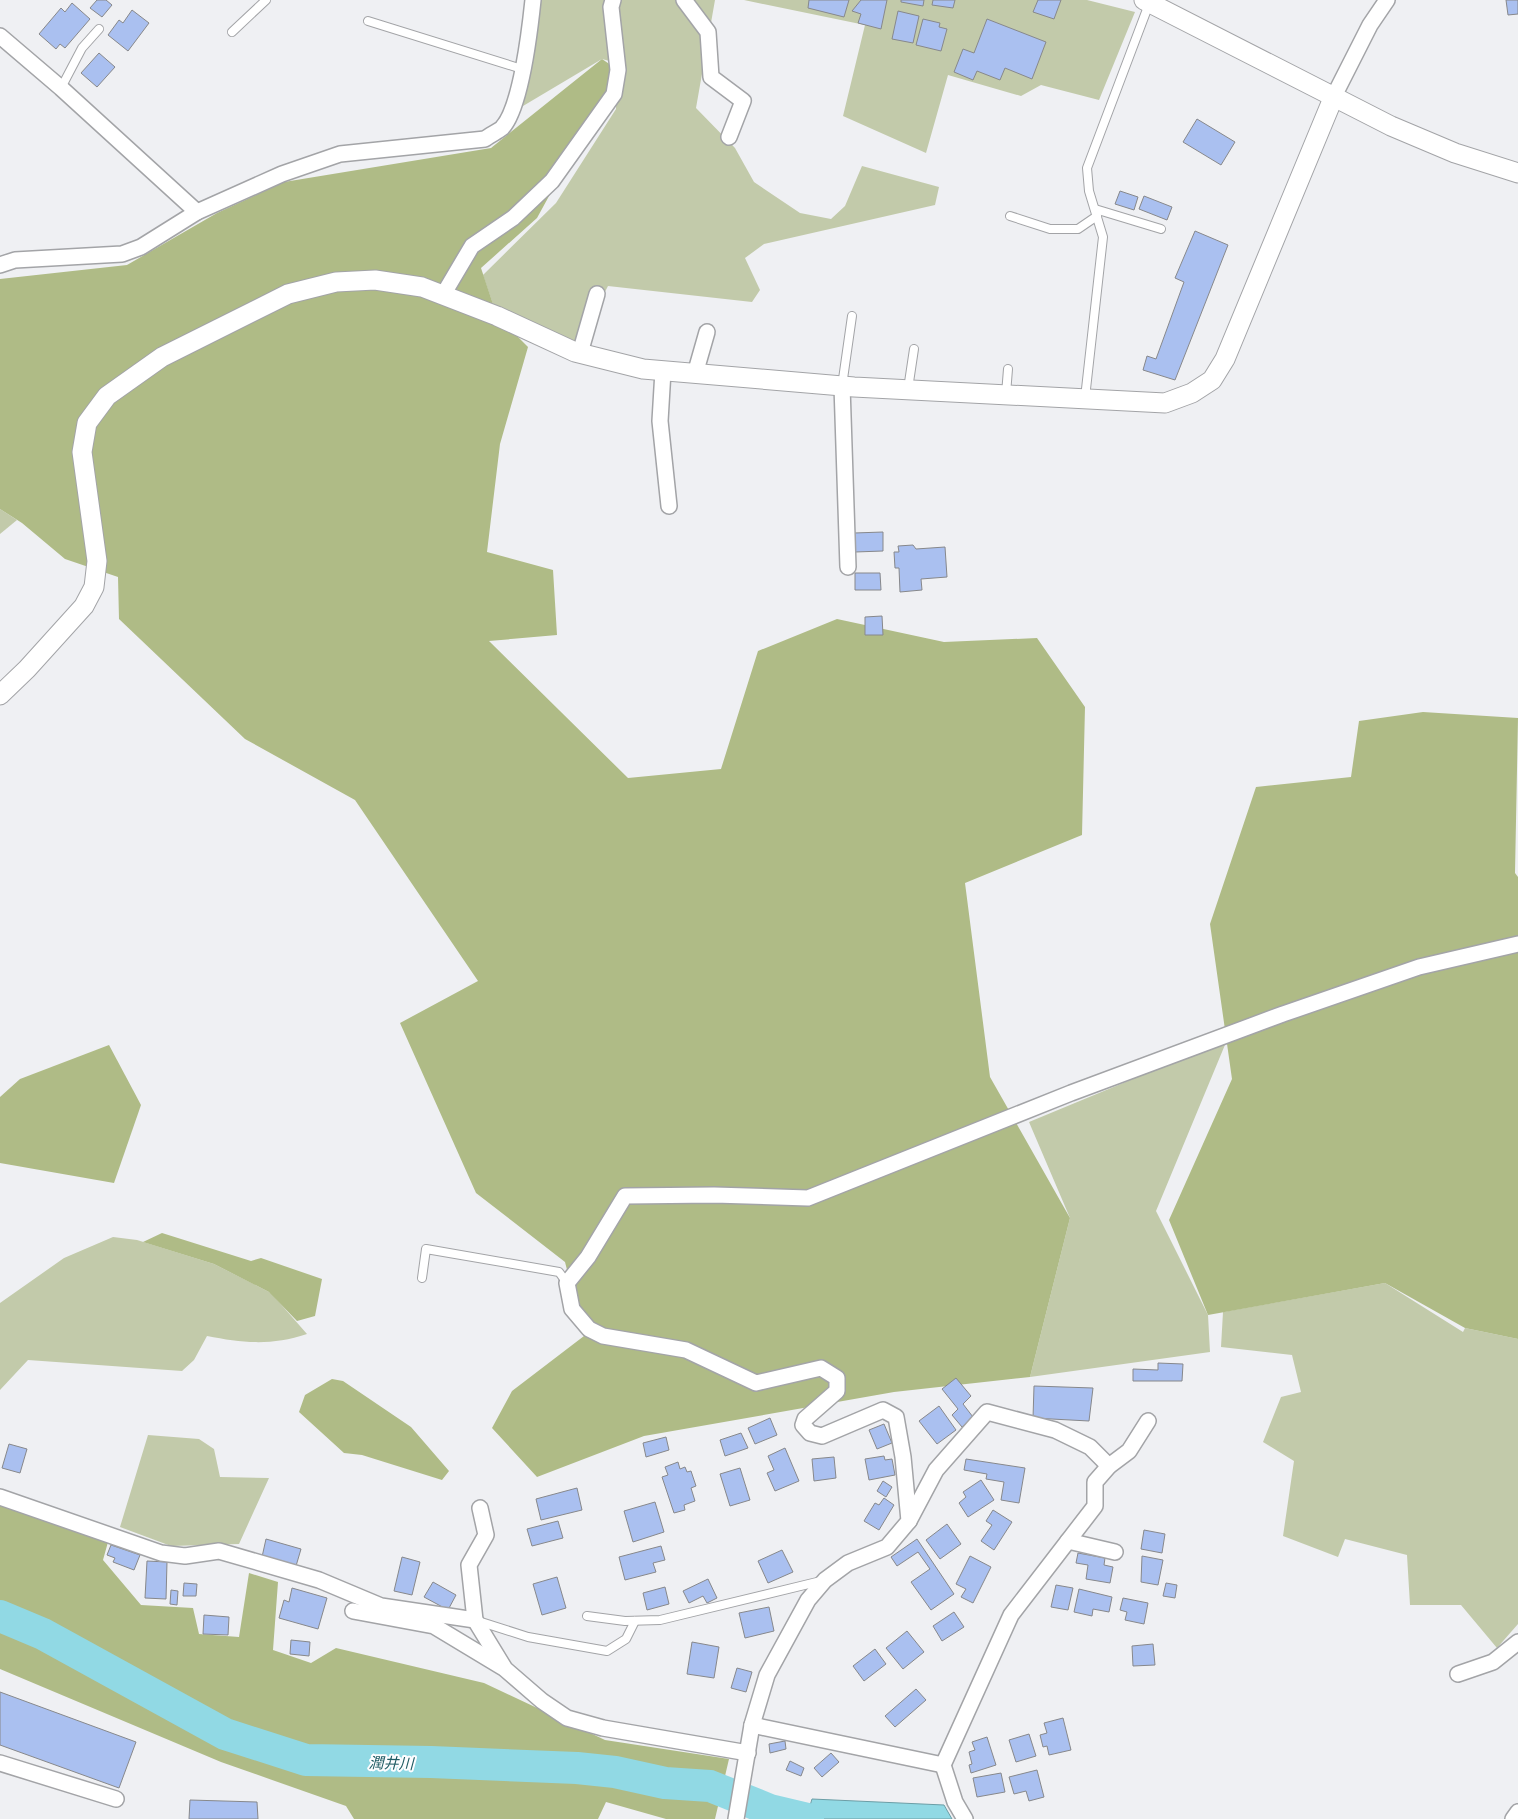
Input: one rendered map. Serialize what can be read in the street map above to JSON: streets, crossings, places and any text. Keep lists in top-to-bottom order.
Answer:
{
  "water": ["潤井川"]
}
